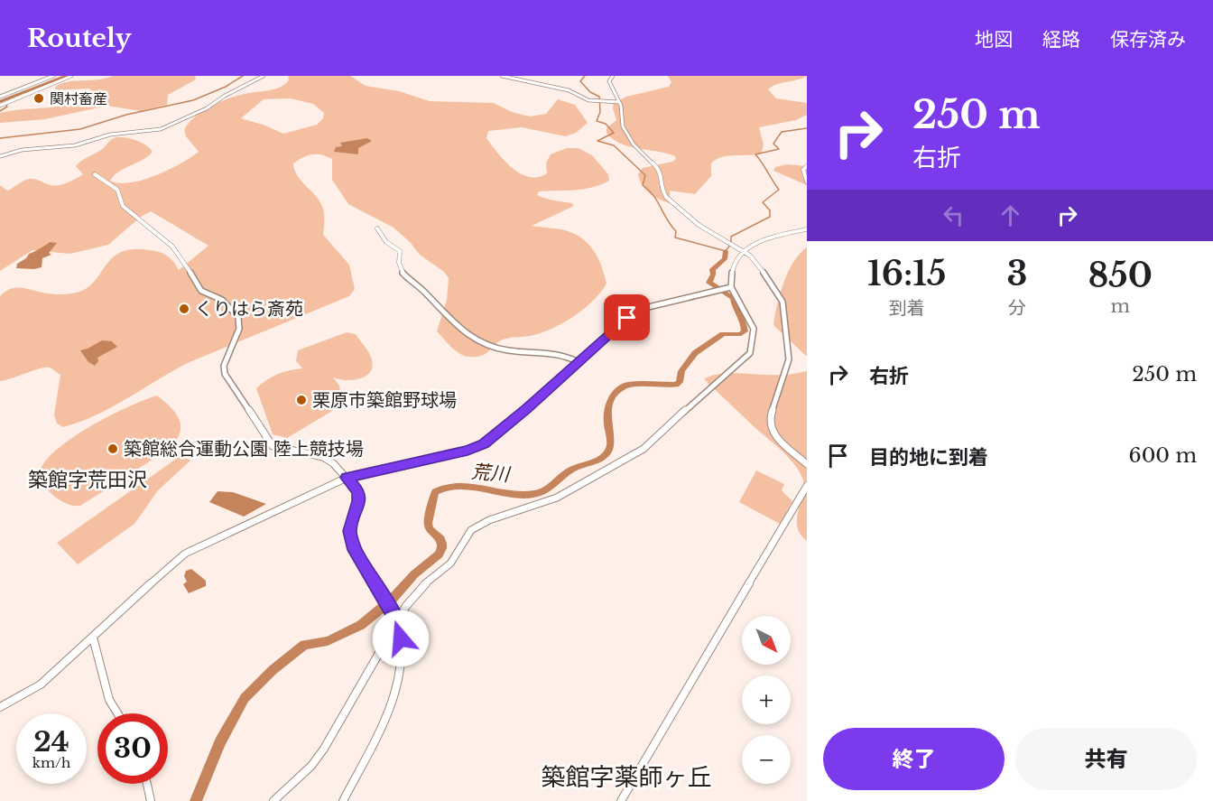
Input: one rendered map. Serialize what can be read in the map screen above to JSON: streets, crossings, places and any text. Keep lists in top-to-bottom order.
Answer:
{
  "districts": ["築館字荒田沢", "築館字薬師ヶ丘"],
  "water": ["荒川"],
  "places": [
    "関村畜産",
    "くりはら斎苑",
    "栗原市築館野球場",
    "築館総合運動公園 陸上競技場"
  ],
  "north": "bottom right",
  "page": {
    "header": "Routely",
    "nav": ["地図", "経路", "保存済み"],
    "turn": ["250 m", "右折"],
    "eta": [
      "16:15",
      "到着",
      "3",
      "分",
      "850",
      "m"
    ],
    "list": [
      {
        "name": "右折",
        "value": "250 m"
      },
      {
        "name": "目的地に到着",
        "value": "600 m"
      }
    ],
    "map_buttons": ["+", "−"],
    "speed": "24 km/h",
    "limit": "30",
    "buttons": ["終了", "共有"]
  }
}
